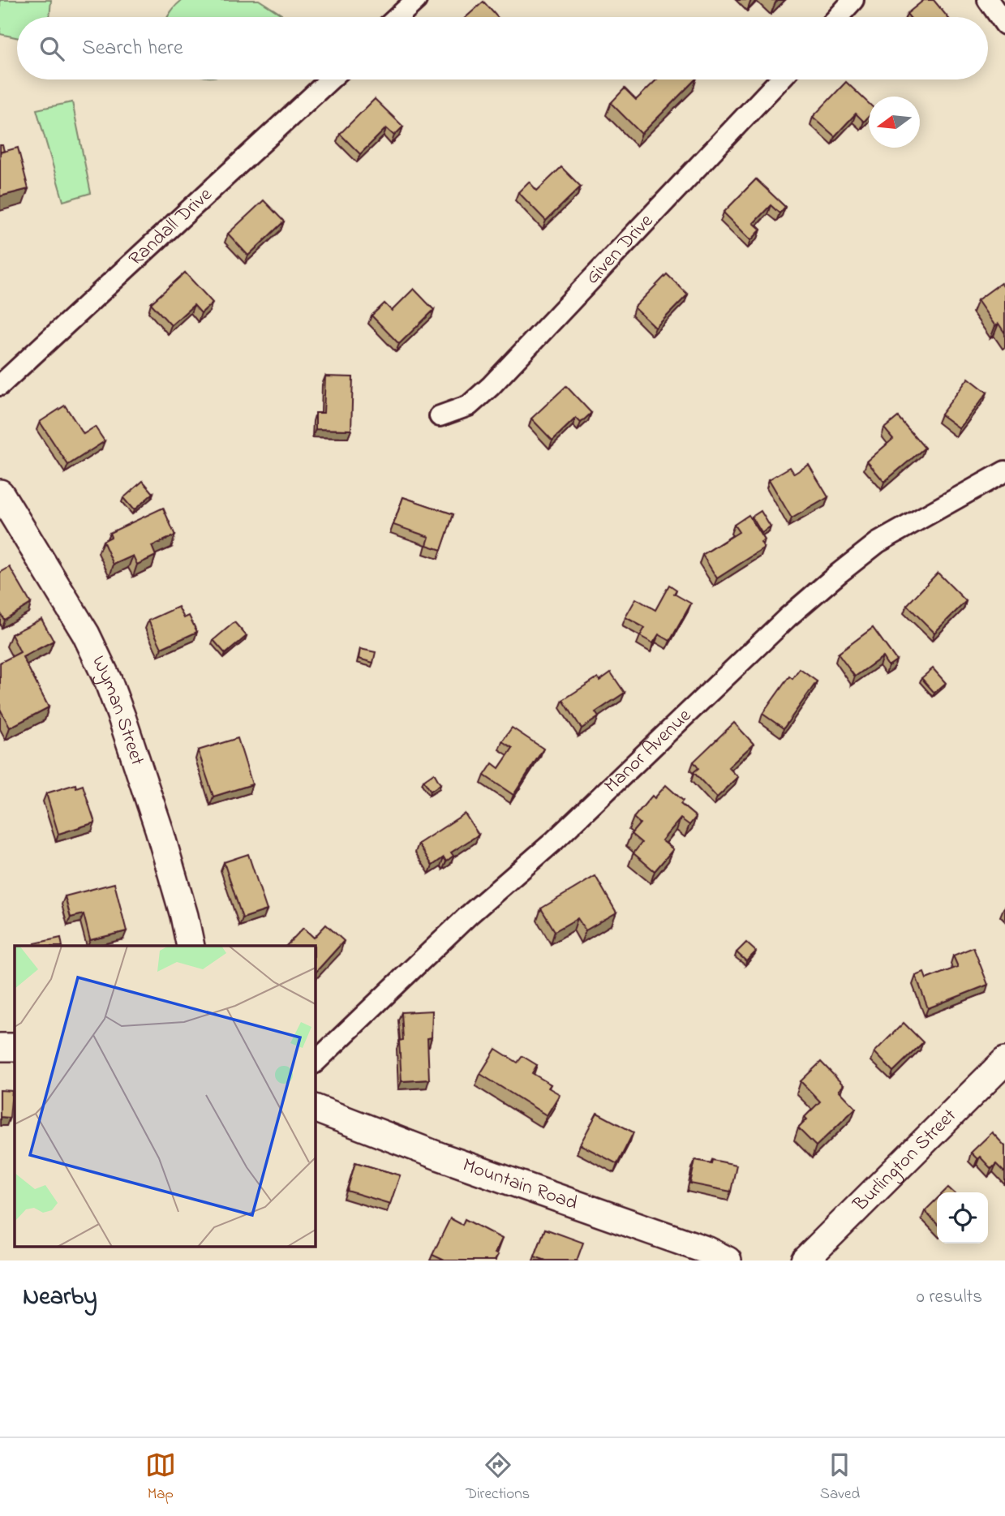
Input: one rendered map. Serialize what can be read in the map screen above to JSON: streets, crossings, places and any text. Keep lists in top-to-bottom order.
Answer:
{
  "streets": {
    "street": [
      "Randall Drive",
      "Given Drive",
      "Wyman Street",
      "Manor Avenue",
      "Burlington Street",
      "Mountain Road"
    ]
  },
  "north": "left",
  "page": {
    "search": "Search here",
    "heading": ["Nearby", "0 results"],
    "nav": ["Map", "Directions", "Saved"]
  }
}
